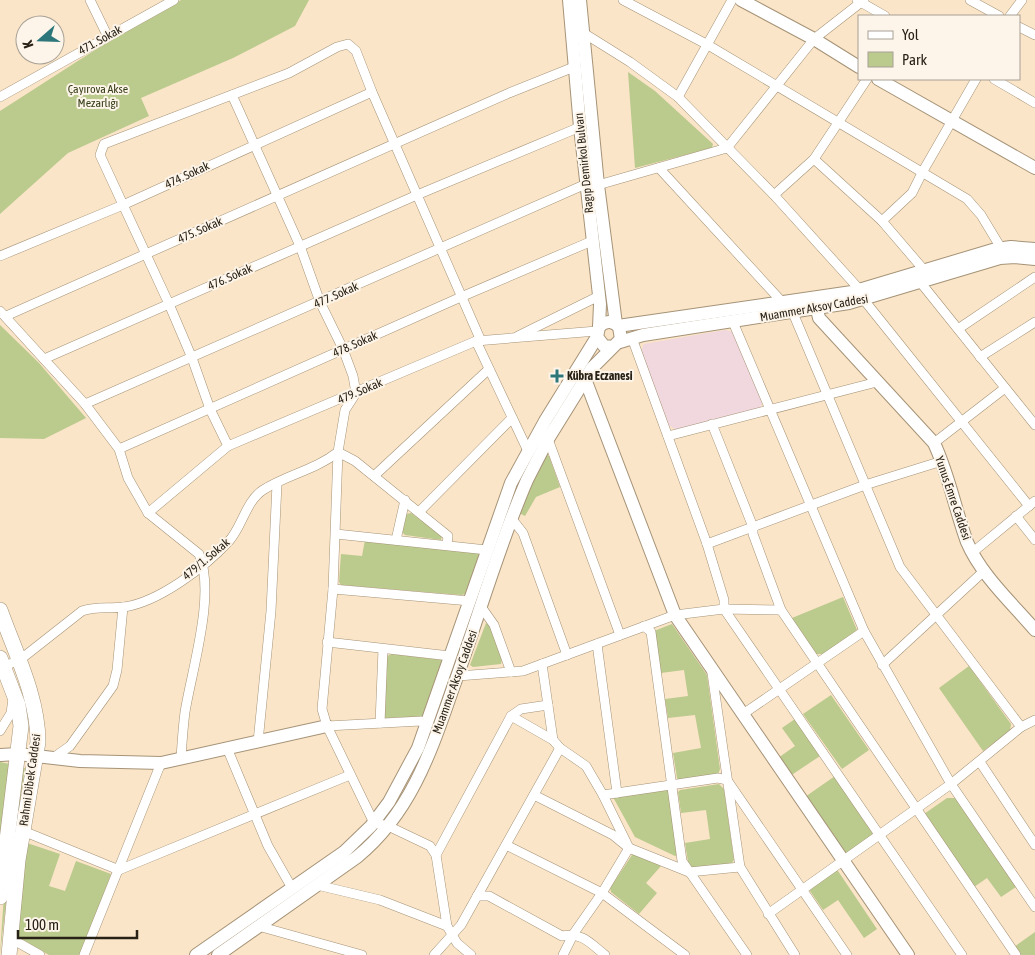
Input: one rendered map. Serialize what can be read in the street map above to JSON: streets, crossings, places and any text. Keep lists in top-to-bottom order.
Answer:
{
  "streets": {
    "main road": [
      "Ragıp Demirkol Bulvarı",
      "Muammer Aksoy Caddesi",
      "Yunus Emre Caddesi",
      "Rahmi Dibek Caddesi"
    ],
    "street": [
      "471. Sokak",
      "474. Sokak",
      "475. Sokak",
      "476. Sokak",
      "477. Sokak",
      "478. Sokak",
      "479. Sokak",
      "479/1. Sokak"
    ]
  },
  "crossings": [
    ["Ragıp Demirkol Bulvarı", "475. Sokak"],
    ["Ragıp Demirkol Bulvarı", "476. Sokak"],
    ["Ragıp Demirkol Bulvarı", "477. Sokak"],
    ["Ragıp Demirkol Bulvarı", "Muammer Aksoy Caddesi"],
    ["Ragıp Demirkol Bulvarı", "478. Sokak"],
    ["Ragıp Demirkol Bulvarı", "479. Sokak"],
    ["Muammer Aksoy Caddesi", "479. Sokak"],
    ["479/1. Sokak", "Rahmi Dibek Caddesi"]
  ],
  "parks": ["Çayırova Akse Mezarlığı"],
  "places": {
    "health": ["Kübra Eczanesi"]
  },
  "legend": ["Yol", "Park"],
  "scale_bar": "100 m",
  "north": "left"
}
